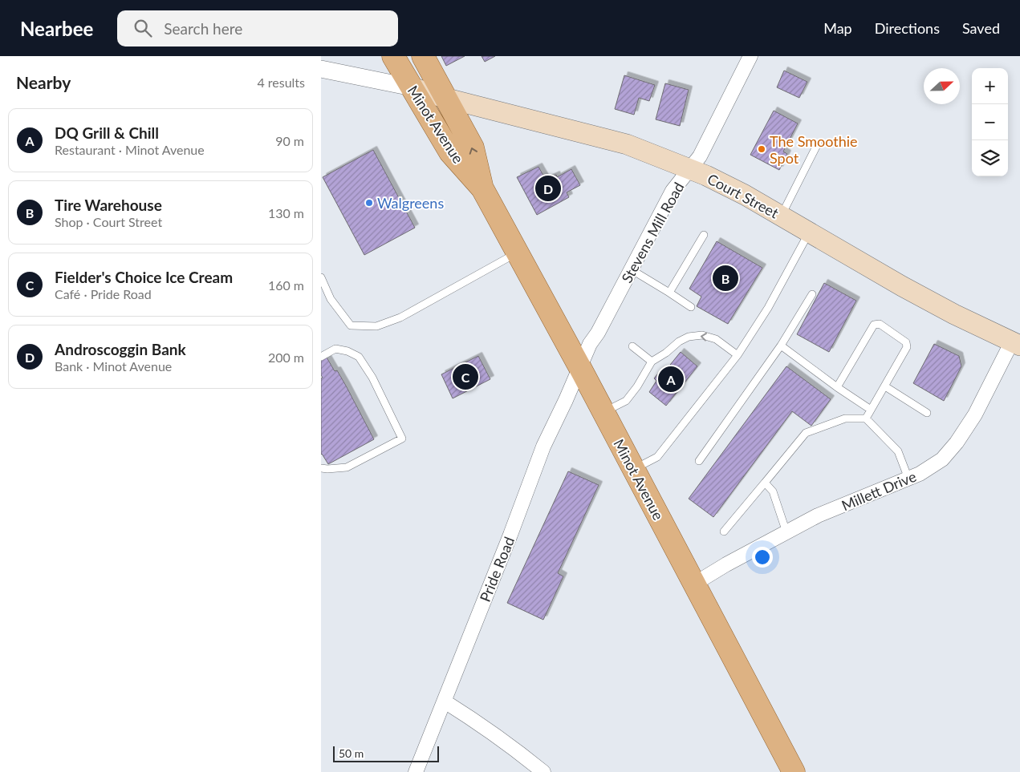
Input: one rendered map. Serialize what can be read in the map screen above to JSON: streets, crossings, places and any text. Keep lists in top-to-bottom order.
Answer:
{
  "streets": {
    "main road": ["Minot Avenue", "Court Street"],
    "street": ["Stevens Mill Road", "Millett Drive", "Pride Road"]
  },
  "crossings": [
    ["Minot Avenue", "Court Street"],
    ["Minot Avenue", "Stevens Mill Road"],
    ["Minot Avenue", "Millett Drive"],
    ["Minot Avenue", "Pride Road"],
    ["Court Street", "Stevens Mill Road"],
    ["Court Street", "Millett Drive"],
    ["Stevens Mill Road", "Pride Road"]
  ],
  "places": ["The Smoothie Spot", "Walgreens"],
  "scale_bar": "50 m",
  "north": "right",
  "page": {
    "header": "Nearbee",
    "search": "Search here",
    "nav": ["Map", "Directions", "Saved"],
    "heading": ["Nearby", "4 results"],
    "map_buttons": ["+", "−"],
    "list": [
      {
        "mark": "A",
        "name": "DQ Grill & Chill",
        "note": "Restaurant · Minot Avenue",
        "value": "90 m"
      },
      {
        "mark": "B",
        "name": "Tire Warehouse",
        "note": "Shop · Court Street",
        "value": "130 m"
      },
      {
        "mark": "C",
        "name": "Fielder's Choice Ice Cream",
        "note": "Café · Pride Road",
        "value": "160 m"
      },
      {
        "mark": "D",
        "name": "Androscoggin Bank",
        "note": "Bank · Minot Avenue",
        "value": "200 m"
      }
    ],
    "pins": [
      "D",
      "B",
      "C",
      "A"
    ],
    "scale": "50 m"
  }
}
